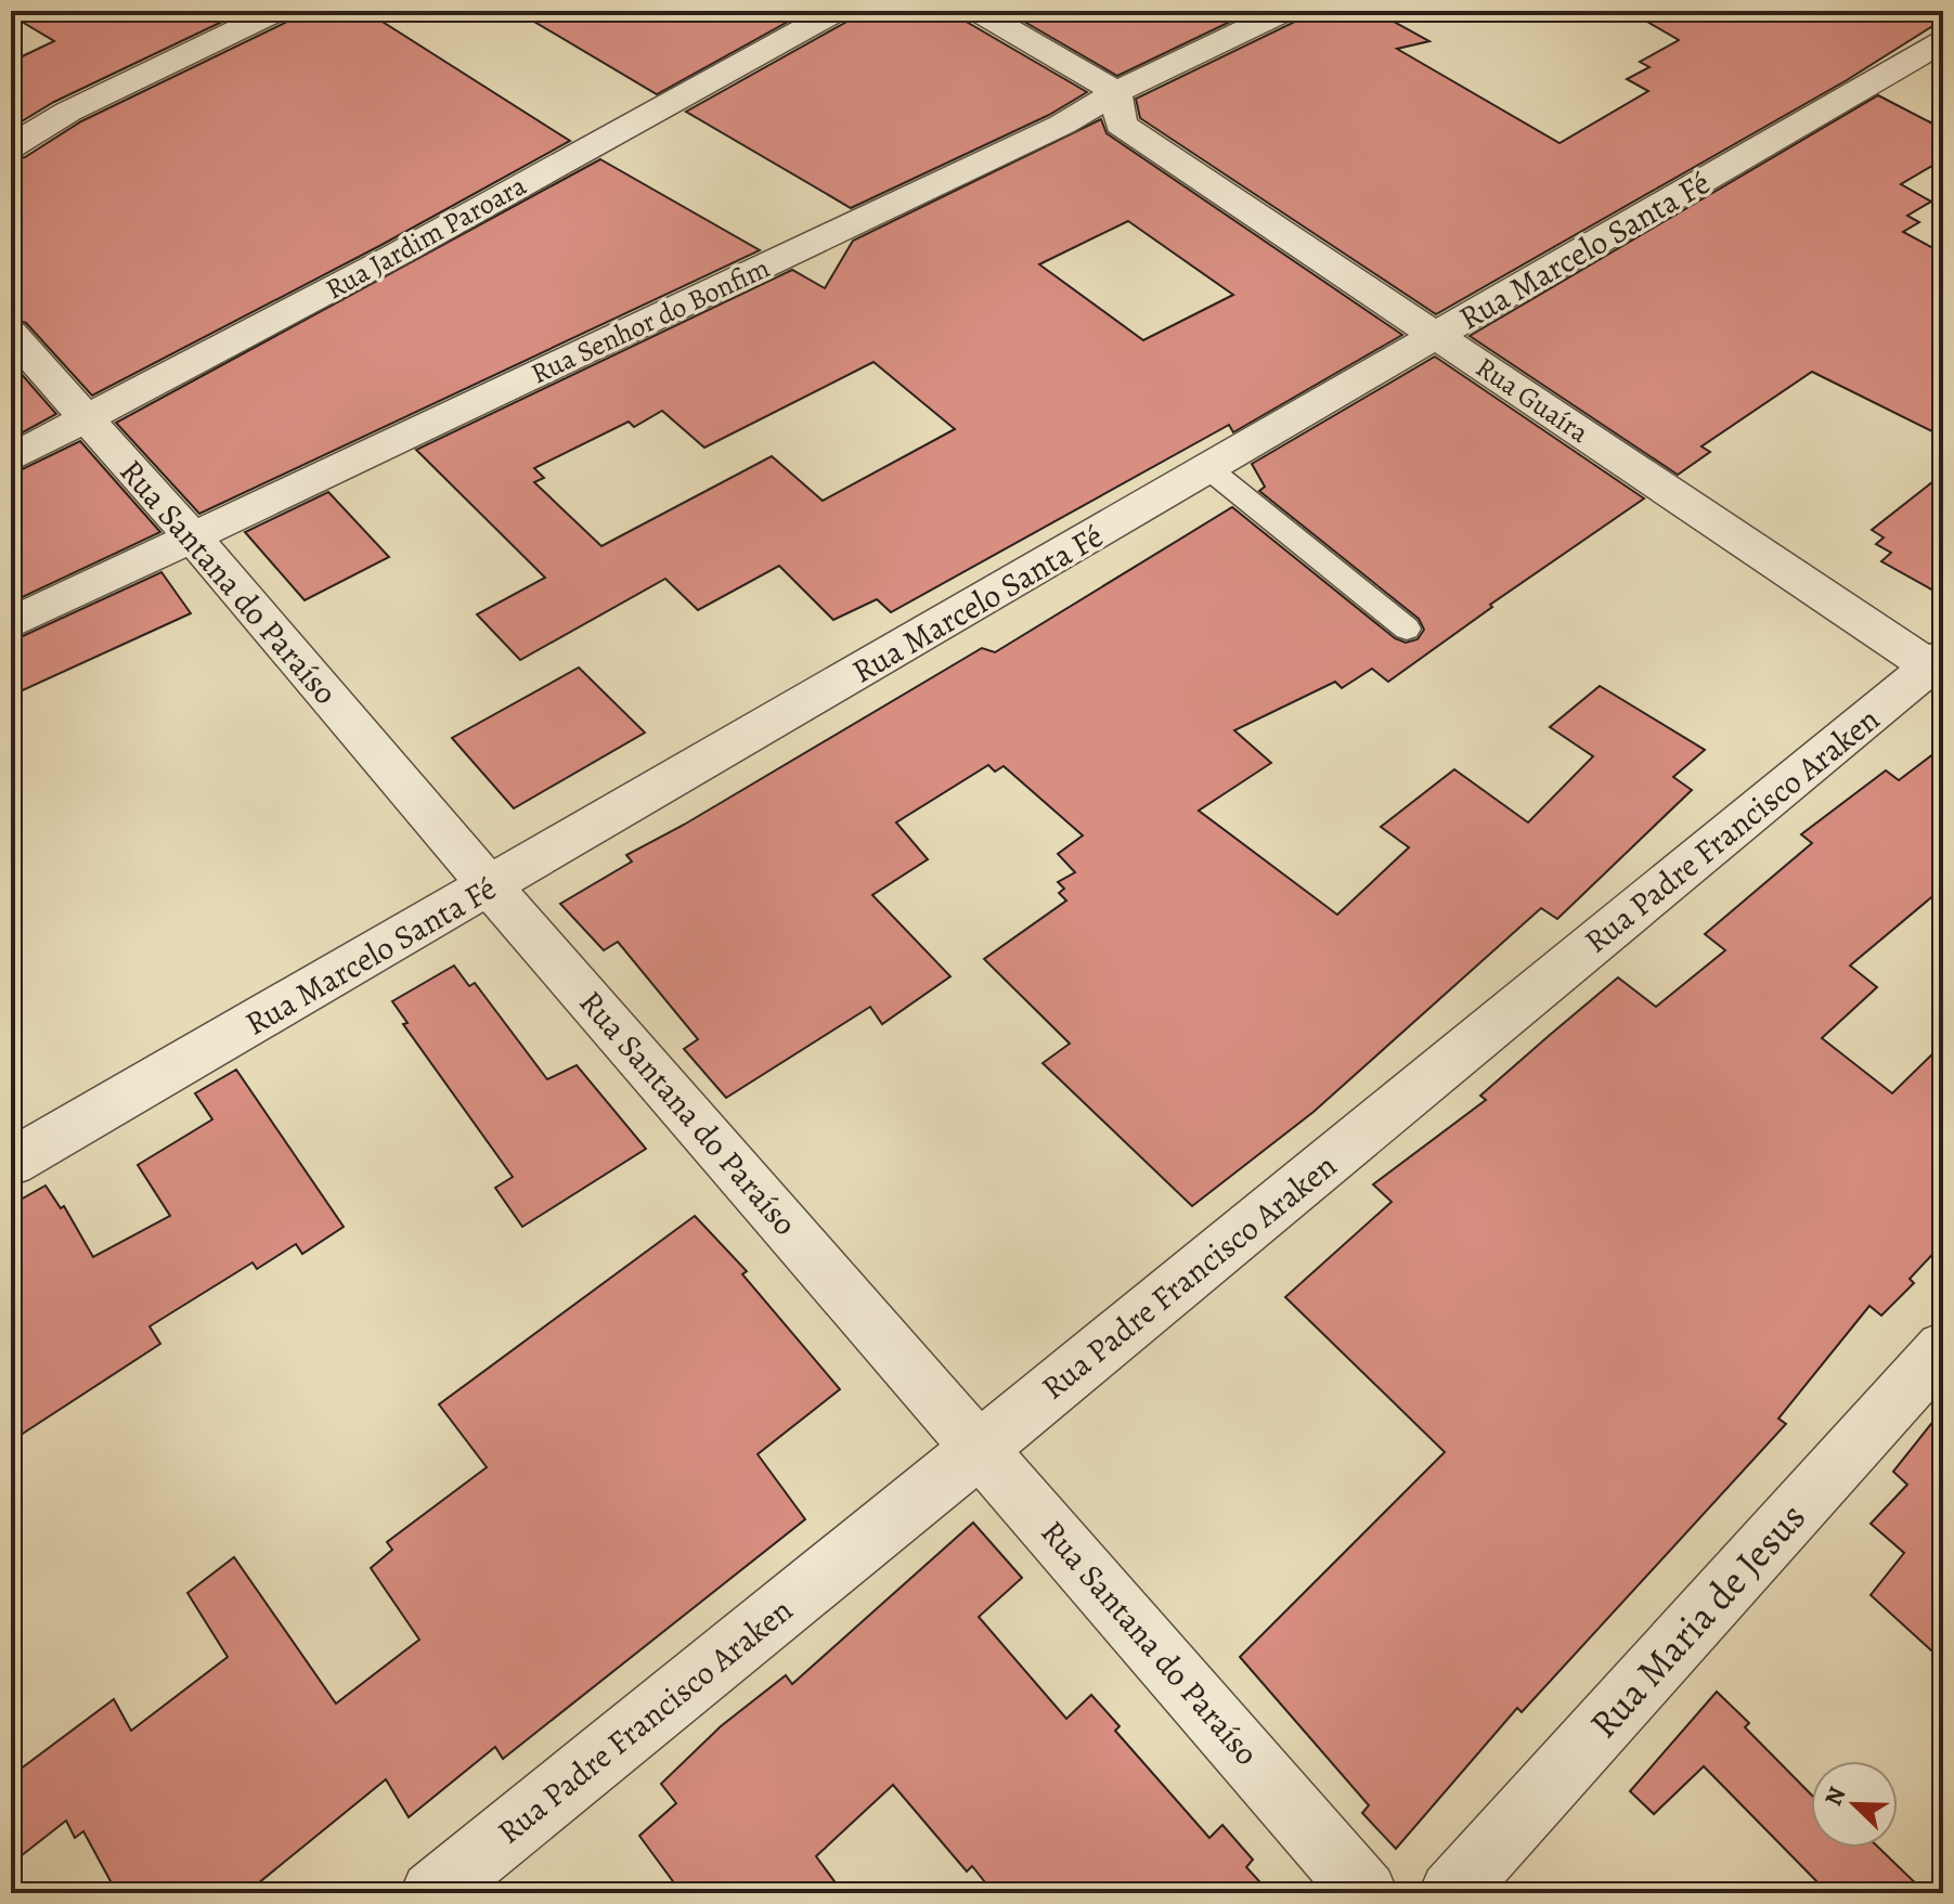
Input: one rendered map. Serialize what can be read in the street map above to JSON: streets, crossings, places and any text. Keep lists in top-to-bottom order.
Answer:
{
  "streets": {
    "street": [
      "Rua Jardim Paroara",
      "Rua Marcelo Santa Fé",
      "Rua Senhor do Bonfim",
      "Rua Guaíra",
      "Rua Santana do Paraíso",
      "Rua Padre Francisco Araken",
      "Rua Maria de Jesus"
    ]
  },
  "crossings": [
    ["Rua Jardim Paroara", "Rua Santana do Paraíso"],
    ["Rua Marcelo Santa Fé", "Rua Guaíra"],
    ["Rua Marcelo Santa Fé", "Rua Santana do Paraíso"],
    ["Rua Senhor do Bonfim", "Rua Guaíra"],
    ["Rua Senhor do Bonfim", "Rua Santana do Paraíso"],
    ["Rua Guaíra", "Rua Padre Francisco Araken"],
    ["Rua Santana do Paraíso", "Rua Padre Francisco Araken"]
  ],
  "north": "top left"
}
